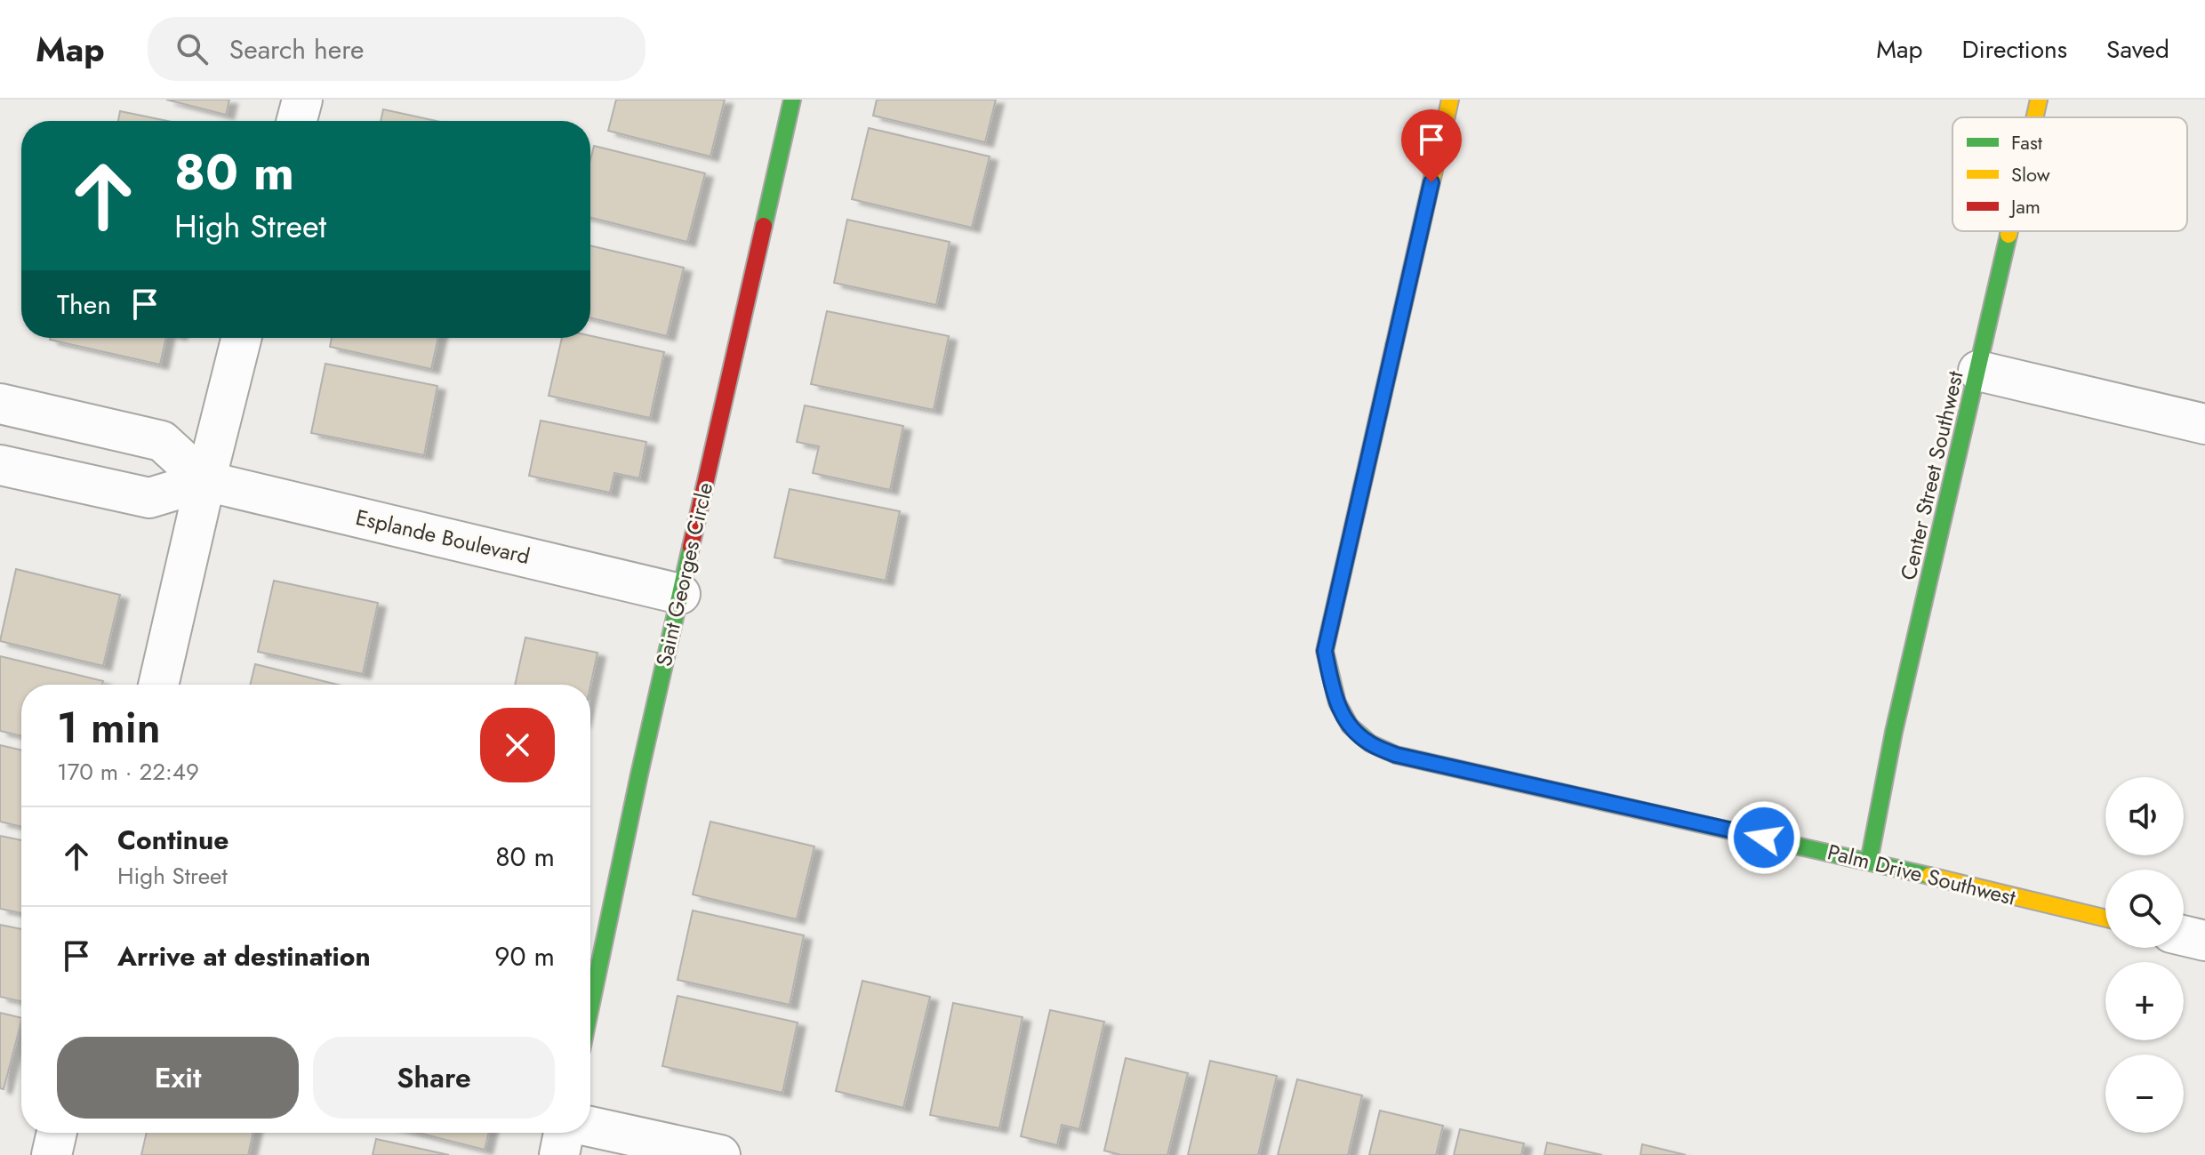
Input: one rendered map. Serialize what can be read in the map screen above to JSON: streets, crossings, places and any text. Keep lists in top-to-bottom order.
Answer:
{
  "streets": {
    "street": [
      "Center Street Southwest",
      "Esplande Boulevard",
      "Saint Georges Circle",
      "Palm Drive Southwest"
    ]
  },
  "crossings": [
    ["Center Street Southwest", "Palm Drive Southwest"],
    ["Esplande Boulevard", "Saint Georges Circle"]
  ],
  "legend": ["Fast", "Slow", "Jam"],
  "page": {
    "header": "Map",
    "search": "Search here",
    "nav": ["Map", "Directions", "Saved"],
    "turn": ["80 m", "High Street"],
    "then": "Then",
    "heading": ["1 min", "170 m · 22:49"],
    "map_buttons": ["+", "−"],
    "list": [
      {
        "name": "Continue",
        "note": "High Street",
        "value": "80 m"
      },
      {
        "name": "Arrive at destination",
        "value": "90 m"
      }
    ],
    "buttons": ["Exit", "Share"]
  }
}
